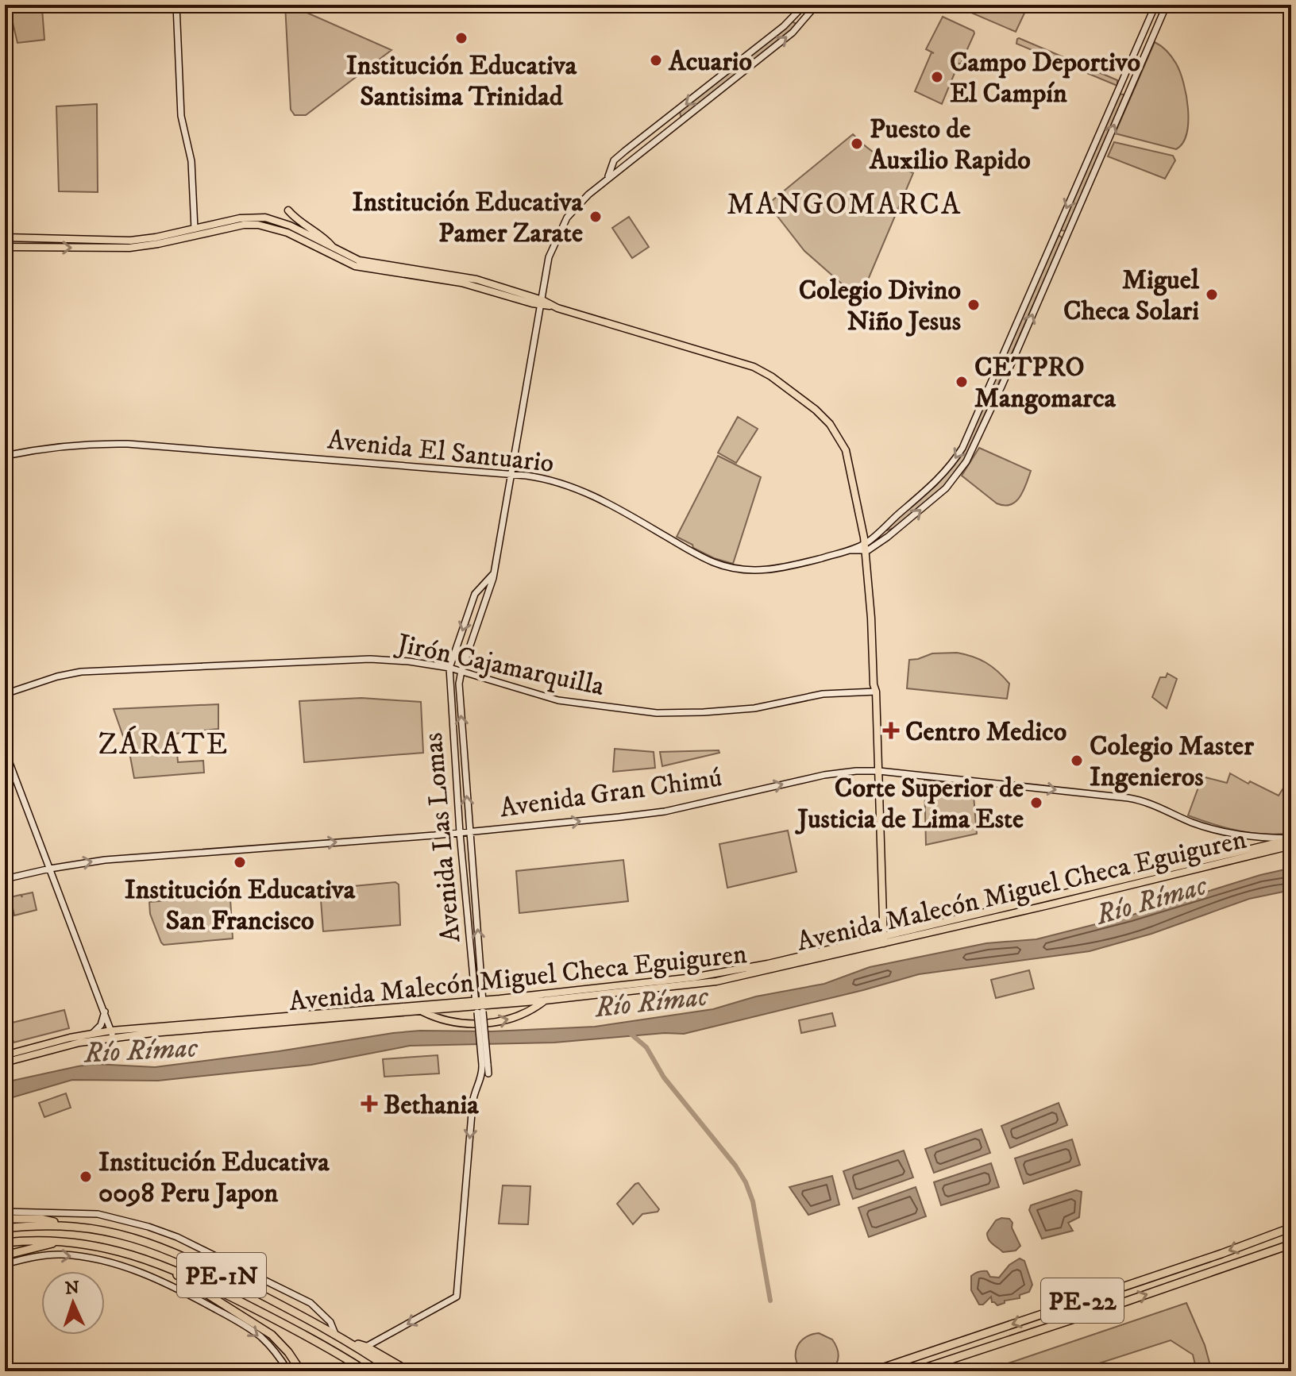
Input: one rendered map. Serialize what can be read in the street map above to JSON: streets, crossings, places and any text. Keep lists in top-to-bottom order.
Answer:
{
  "streets": {
    "highway": ["PE-1N", "PE-22"],
    "main road": ["Avenida Malecón Miguel Checa Eguiguren"],
    "street": [
      "Avenida El Santuario",
      "Jirón Cajamarquilla",
      "Avenida Gran Chimú",
      "Avenida Las Lomas"
    ]
  },
  "crossings": [
    ["Avenida El Santuario", "Avenida Las Lomas"],
    ["Jirón Cajamarquilla", "Avenida Las Lomas"],
    ["Avenida Gran Chimú", "Avenida Las Lomas"],
    ["Avenida Gran Chimú", "Avenida Malecón Miguel Checa Eguiguren"],
    ["Avenida Las Lomas", "Avenida Malecón Miguel Checa Eguiguren"]
  ],
  "one_way": ["Avenida Gran Chimú"],
  "districts": ["MANGOMARCA", "ZÁRATE"],
  "water": ["Río Rímac"],
  "places": {
    "other": [
      "Institución Educativa Santisima Trinidad",
      "Acuario",
      "Campo Deportivo El Campín",
      "Puesto de Auxilio Rapido",
      "Institución Educativa Pamer Zarate",
      "Miguel Checa Solari",
      "Colegio Divino Niño Jesus",
      "CETPRO Mangomarca",
      "Colegio Master Ingenieros",
      "Corte Superior de Justicia de Lima Este",
      "Institución Educativa San Francisco",
      "Institución Educativa 0098 Peru Japon"
    ],
    "health": ["Centro Medico", "Bethania"]
  },
  "north": "top"
}
